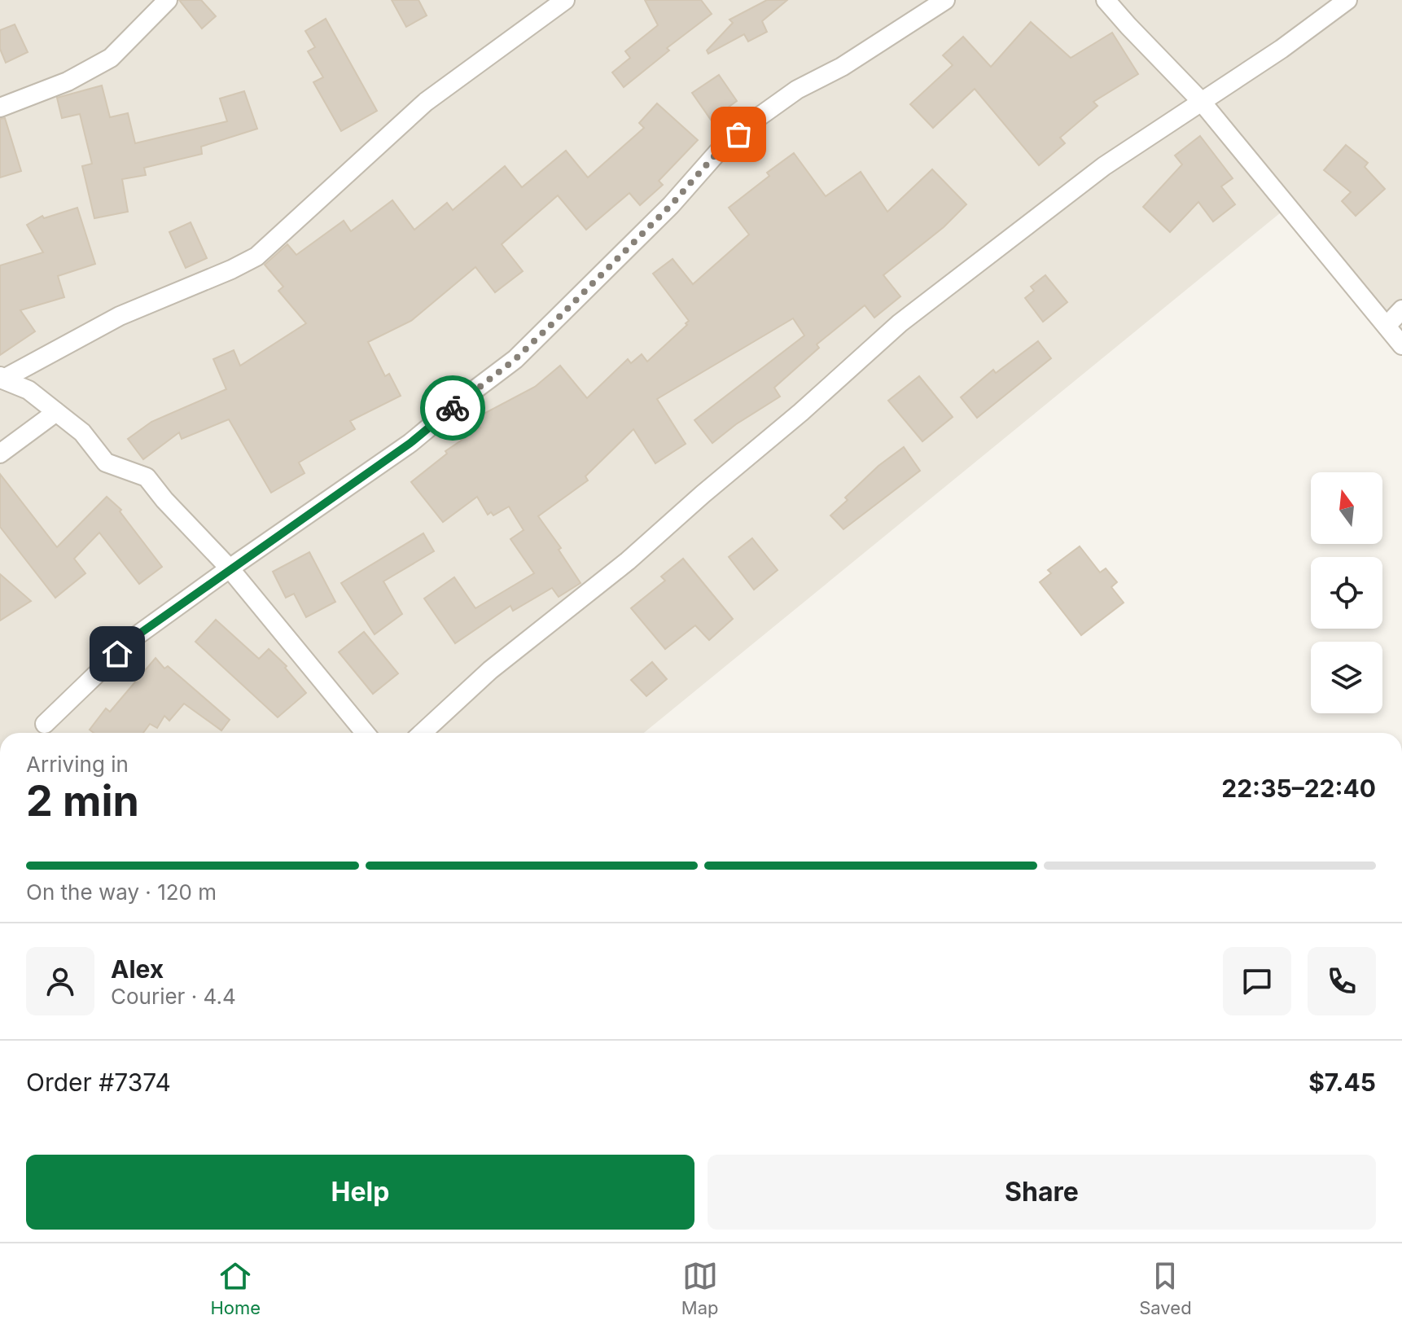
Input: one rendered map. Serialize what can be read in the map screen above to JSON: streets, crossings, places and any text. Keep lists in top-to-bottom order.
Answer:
{
  "north": "top",
  "page": {
    "heading": ["2 min", "Arriving in", "22:35–22:40"],
    "panel": [
      "Alex",
      "Courier · 4.4",
      "Order #7374",
      "$7.45"
    ],
    "bar": "On the way · 120 m",
    "buttons": ["Help", "Share"],
    "tabs": ["Home", "Map", "Saved"]
  }
}
